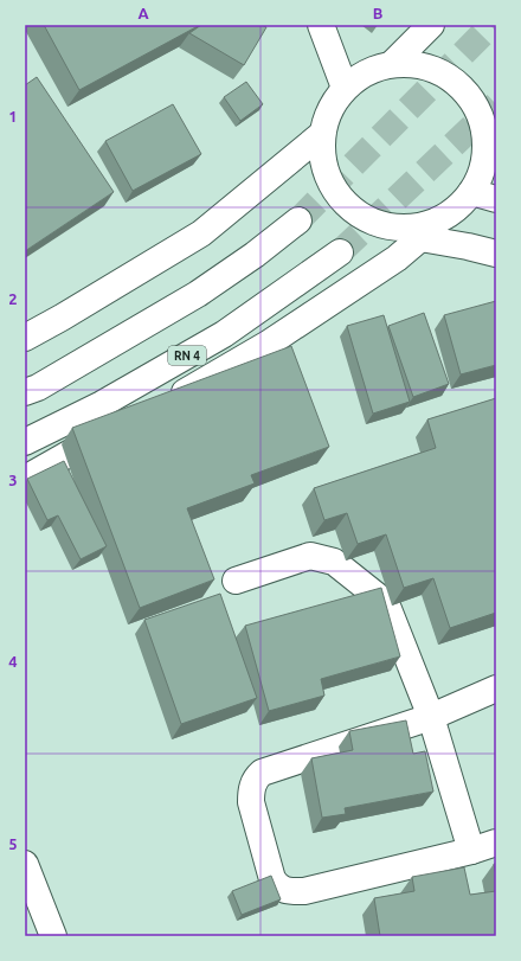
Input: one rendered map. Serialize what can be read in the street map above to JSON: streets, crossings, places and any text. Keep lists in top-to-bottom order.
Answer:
{
  "streets": {
    "main road": ["RN 4"]
  },
  "grid": {
    "columns": ["A", "B"],
    "rows": [
      "1",
      "2",
      "3",
      "4",
      "5"
    ]
  }
}
